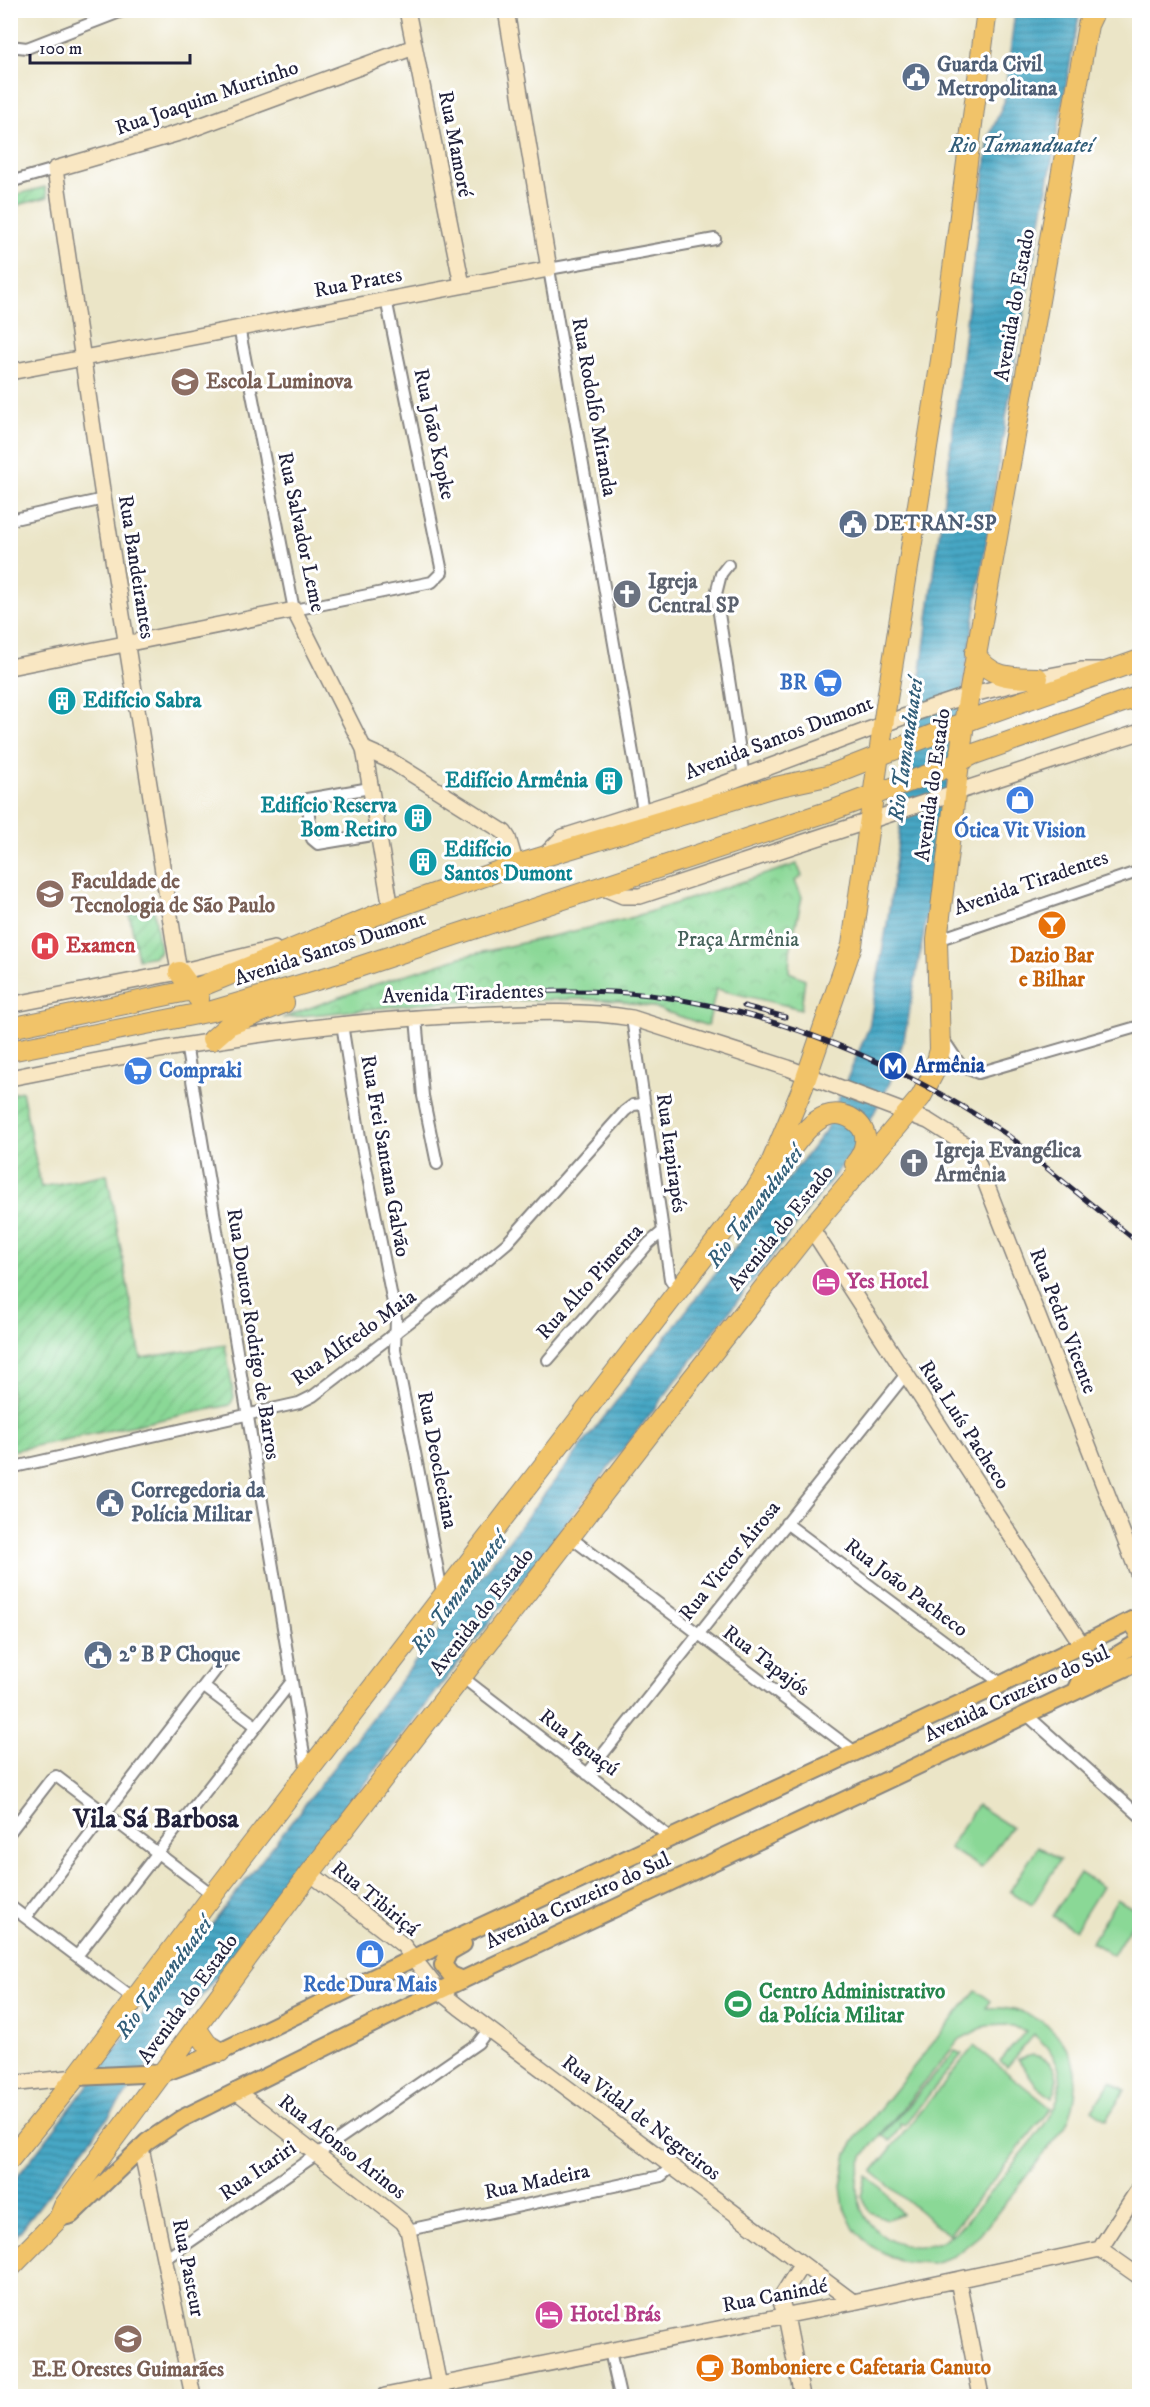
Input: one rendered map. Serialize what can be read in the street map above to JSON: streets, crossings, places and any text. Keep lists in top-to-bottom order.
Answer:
{
  "streets": {
    "highway": ["Avenida do Estado", "Avenida Santos Dumont"],
    "main road": ["Avenida Cruzeiro do Sul"],
    "street": [
      "Rua Joaquim Murtinho",
      "Rua Mamoré",
      "Rua Prates",
      "Rua Rodolfo Miranda",
      "Rua João Kopke",
      "Rua Salvador Leme",
      "Rua Bandeirantes",
      "Avenida Tiradentes",
      "Rua Itapirapés",
      "Rua Frei Santana Galvão",
      "Rua Alto Pimenta",
      "Rua Pedro Vicente",
      "Rua Doutor Rodrigo de Barros",
      "Rua Alfredo Maia",
      "Rua Luís Pacheco",
      "Rua Deocleciana",
      "Rua Victor Airosa",
      "Rua João Pacheco",
      "Rua Tapajós",
      "Rua Iguaçú",
      "Rua Tibiriçá",
      "Rua Vidal de Negreiros",
      "Rua Afonso Arinos",
      "Rua Itariri",
      "Rua Madeira",
      "Rua Pasteur",
      "Rua Canindé"
    ]
  },
  "crossings": [
    ["Rua Joaquim Murtinho", "Rua Mamoré"],
    ["Rua Joaquim Murtinho", "Rua Bandeirantes"],
    ["Rua Mamoré", "Rua Prates"],
    ["Rua Prates", "Rua Rodolfo Miranda"],
    ["Rua Prates", "Rua João Kopke"],
    ["Rua Prates", "Rua Salvador Leme"],
    ["Rua Prates", "Rua Bandeirantes"],
    ["Avenida do Estado", "Avenida Santos Dumont"],
    ["Avenida do Estado", "Avenida Tiradentes"],
    ["Avenida do Estado", "Rua Itapirapés"],
    ["Avenida do Estado", "Rua Pedro Vicente"],
    ["Avenida do Estado", "Rua Doutor Rodrigo de Barros"],
    ["Avenida do Estado", "Rua Luís Pacheco"],
    ["Avenida do Estado", "Rua Deocleciana"],
    ["Avenida do Estado", "Rua Tapajós"],
    ["Avenida do Estado", "Avenida Cruzeiro do Sul"],
    ["Avenida do Estado", "Rua Iguaçú"],
    ["Avenida do Estado", "Rua Tibiriçá"],
    ["Rua Rodolfo Miranda", "Avenida Santos Dumont"],
    ["Rua João Kopke", "Rua Salvador Leme"],
    ["Rua Salvador Leme", "Avenida Santos Dumont"],
    ["Rua Bandeirantes", "Avenida Santos Dumont"],
    ["Avenida Tiradentes", "Rua Itapirapés"],
    ["Avenida Tiradentes", "Rua Frei Santana Galvão"],
    ["Avenida Tiradentes", "Rua Pedro Vicente"],
    ["Rua Itapirapés", "Rua Alto Pimenta"],
    ["Rua Itapirapés", "Rua Alfredo Maia"],
    ["Rua Frei Santana Galvão", "Rua Alfredo Maia"],
    ["Rua Frei Santana Galvão", "Rua Deocleciana"],
    ["Rua Doutor Rodrigo de Barros", "Rua Alfredo Maia"],
    ["Rua Alfredo Maia", "Rua Deocleciana"],
    ["Rua Luís Pacheco", "Rua Victor Airosa"],
    ["Rua Luís Pacheco", "Avenida Cruzeiro do Sul"],
    ["Rua Victor Airosa", "Rua João Pacheco"],
    ["Rua Victor Airosa", "Rua Tapajós"],
    ["Rua Victor Airosa", "Rua Iguaçú"],
    ["Rua João Pacheco", "Avenida Cruzeiro do Sul"],
    ["Rua Tapajós", "Avenida Cruzeiro do Sul"],
    ["Avenida Cruzeiro do Sul", "Rua Iguaçú"],
    ["Avenida Cruzeiro do Sul", "Rua Tibiriçá"],
    ["Avenida Cruzeiro do Sul", "Rua Vidal de Negreiros"],
    ["Avenida Cruzeiro do Sul", "Rua Afonso Arinos"],
    ["Avenida Cruzeiro do Sul", "Rua Pasteur"],
    ["Rua Tibiriçá", "Rua Vidal de Negreiros"],
    ["Rua Vidal de Negreiros", "Rua Itariri"],
    ["Rua Vidal de Negreiros", "Rua Madeira"],
    ["Rua Vidal de Negreiros", "Rua Canindé"],
    ["Rua Afonso Arinos", "Rua Itariri"],
    ["Rua Afonso Arinos", "Rua Madeira"],
    ["Rua Afonso Arinos", "Rua Canindé"],
    ["Rua Itariri", "Rua Pasteur"]
  ],
  "districts": ["Vila Sá Barbosa"],
  "water": ["Rio Tamanduateí"],
  "parks": ["Praça Armênia"],
  "places": {
    "public building": [
      "Guarda Civil Metropolitana",
      "DETRAN-SP",
      "Corregedoria da Polícia Militar",
      "2º B P Choque"
    ],
    "school or university": ["Escola Luminova", "Faculdade de Tecnologia de São Paulo", "E.E Orestes Guimarães"],
    "church": ["Igreja Central SP", "Igreja Evangélica Armênia"],
    "supermarket": ["BR", "Compraki"],
    "building": [
      "Edifício Sabra",
      "Edifício Armênia",
      "Edifício Reserva Bom Retiro",
      "Edifício Santos Dumont"
    ],
    "shop": ["Ótica Vit Vision", "Rede Dura Mais"],
    "bar": ["Dazio Bar e Bilhar"],
    "hospital": ["Examen"],
    "metro station": ["Armênia"],
    "hotel": ["Yes Hotel", "Hotel Brás"],
    "sports": ["Centro Administrativo da Polícia Militar"],
    "cafe": ["Bomboniere e Cafetaria Canuto"]
  },
  "scale_bar": "100 m"
}
